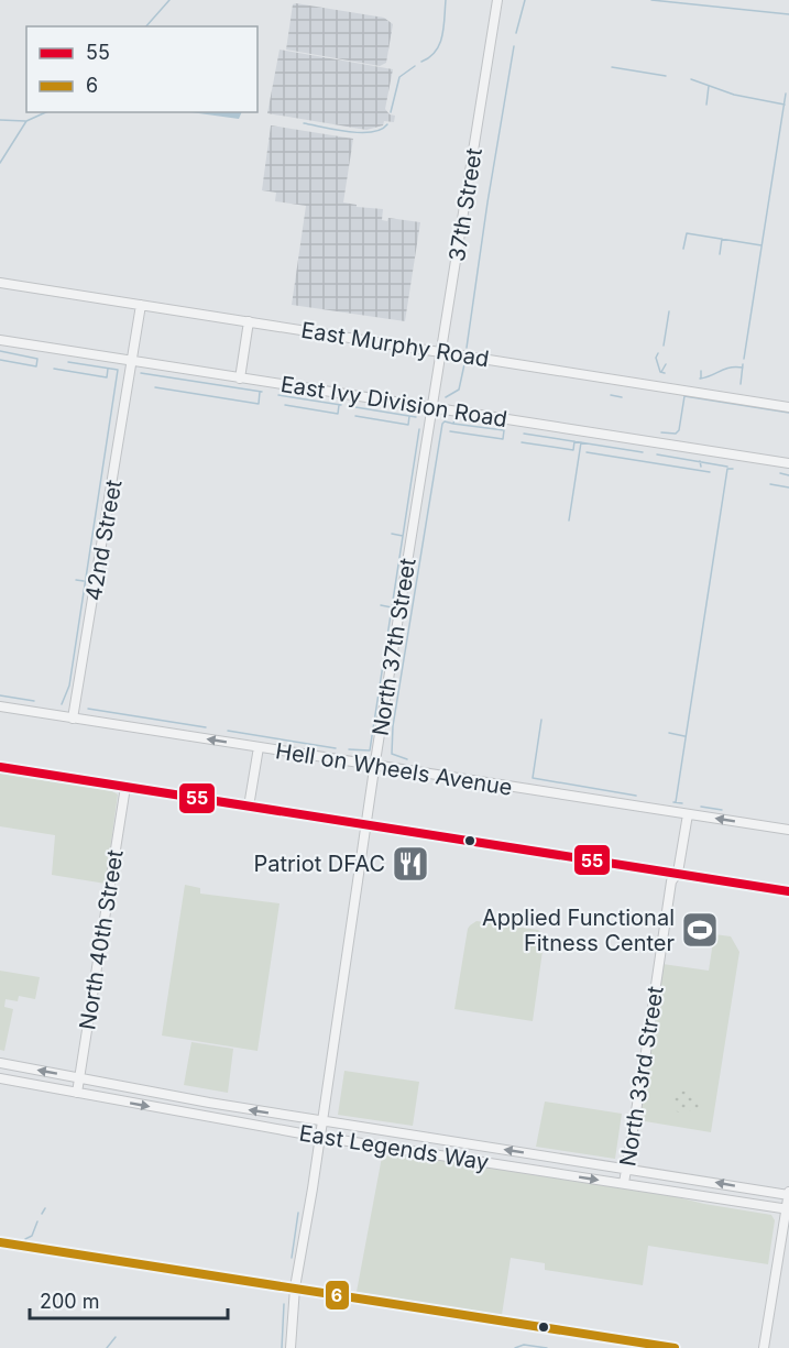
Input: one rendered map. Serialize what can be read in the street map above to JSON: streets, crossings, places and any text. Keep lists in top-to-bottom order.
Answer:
{
  "streets": {
    "street": [
      "37th Street",
      "East Murphy Road",
      "East Ivy Division Road",
      "42nd Street",
      "North 37th Street",
      "Hell on Wheels Avenue",
      "North 40th Street",
      "North 33rd Street",
      "East Legends Way"
    ]
  },
  "crossings": [
    ["37th Street", "East Murphy Road"],
    ["37th Street", "East Ivy Division Road"],
    ["37th Street", "North 37th Street"],
    ["East Murphy Road", "42nd Street"],
    ["East Ivy Division Road", "42nd Street"],
    ["East Ivy Division Road", "North 37th Street"],
    ["42nd Street", "Hell on Wheels Avenue"],
    ["North 37th Street", "Hell on Wheels Avenue"],
    ["North 37th Street", "East Legends Way"],
    ["Hell on Wheels Avenue", "North 33rd Street"],
    ["North 40th Street", "East Legends Way"],
    ["North 33rd Street", "East Legends Way"]
  ],
  "places": {
    "restaurant": ["Patriot DFAC"],
    "sports": ["Applied Functional Fitness Center"]
  },
  "lines": ["transit line 55", "transit line 6"],
  "legend": ["55", "6"],
  "scale_bar": "200 m"
}
